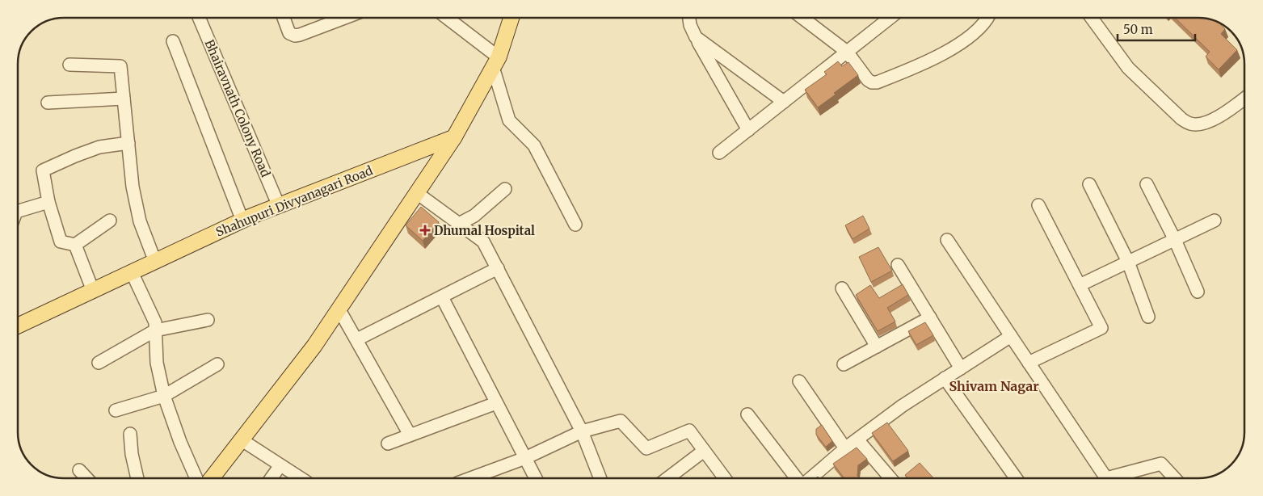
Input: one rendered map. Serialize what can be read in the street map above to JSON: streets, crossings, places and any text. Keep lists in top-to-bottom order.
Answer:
{
  "streets": {
    "main road": ["Shahupuri Divyanagari Road"],
    "street": ["Bhairavnath Colony Road"]
  },
  "crossings": [
    ["Bhairavnath Colony Road", "Shahupuri Divyanagari Road"]
  ],
  "districts": ["Shivam Nagar"],
  "places": {
    "health": ["Dhumal Hospital"]
  },
  "scale_bar": "50 m"
}
